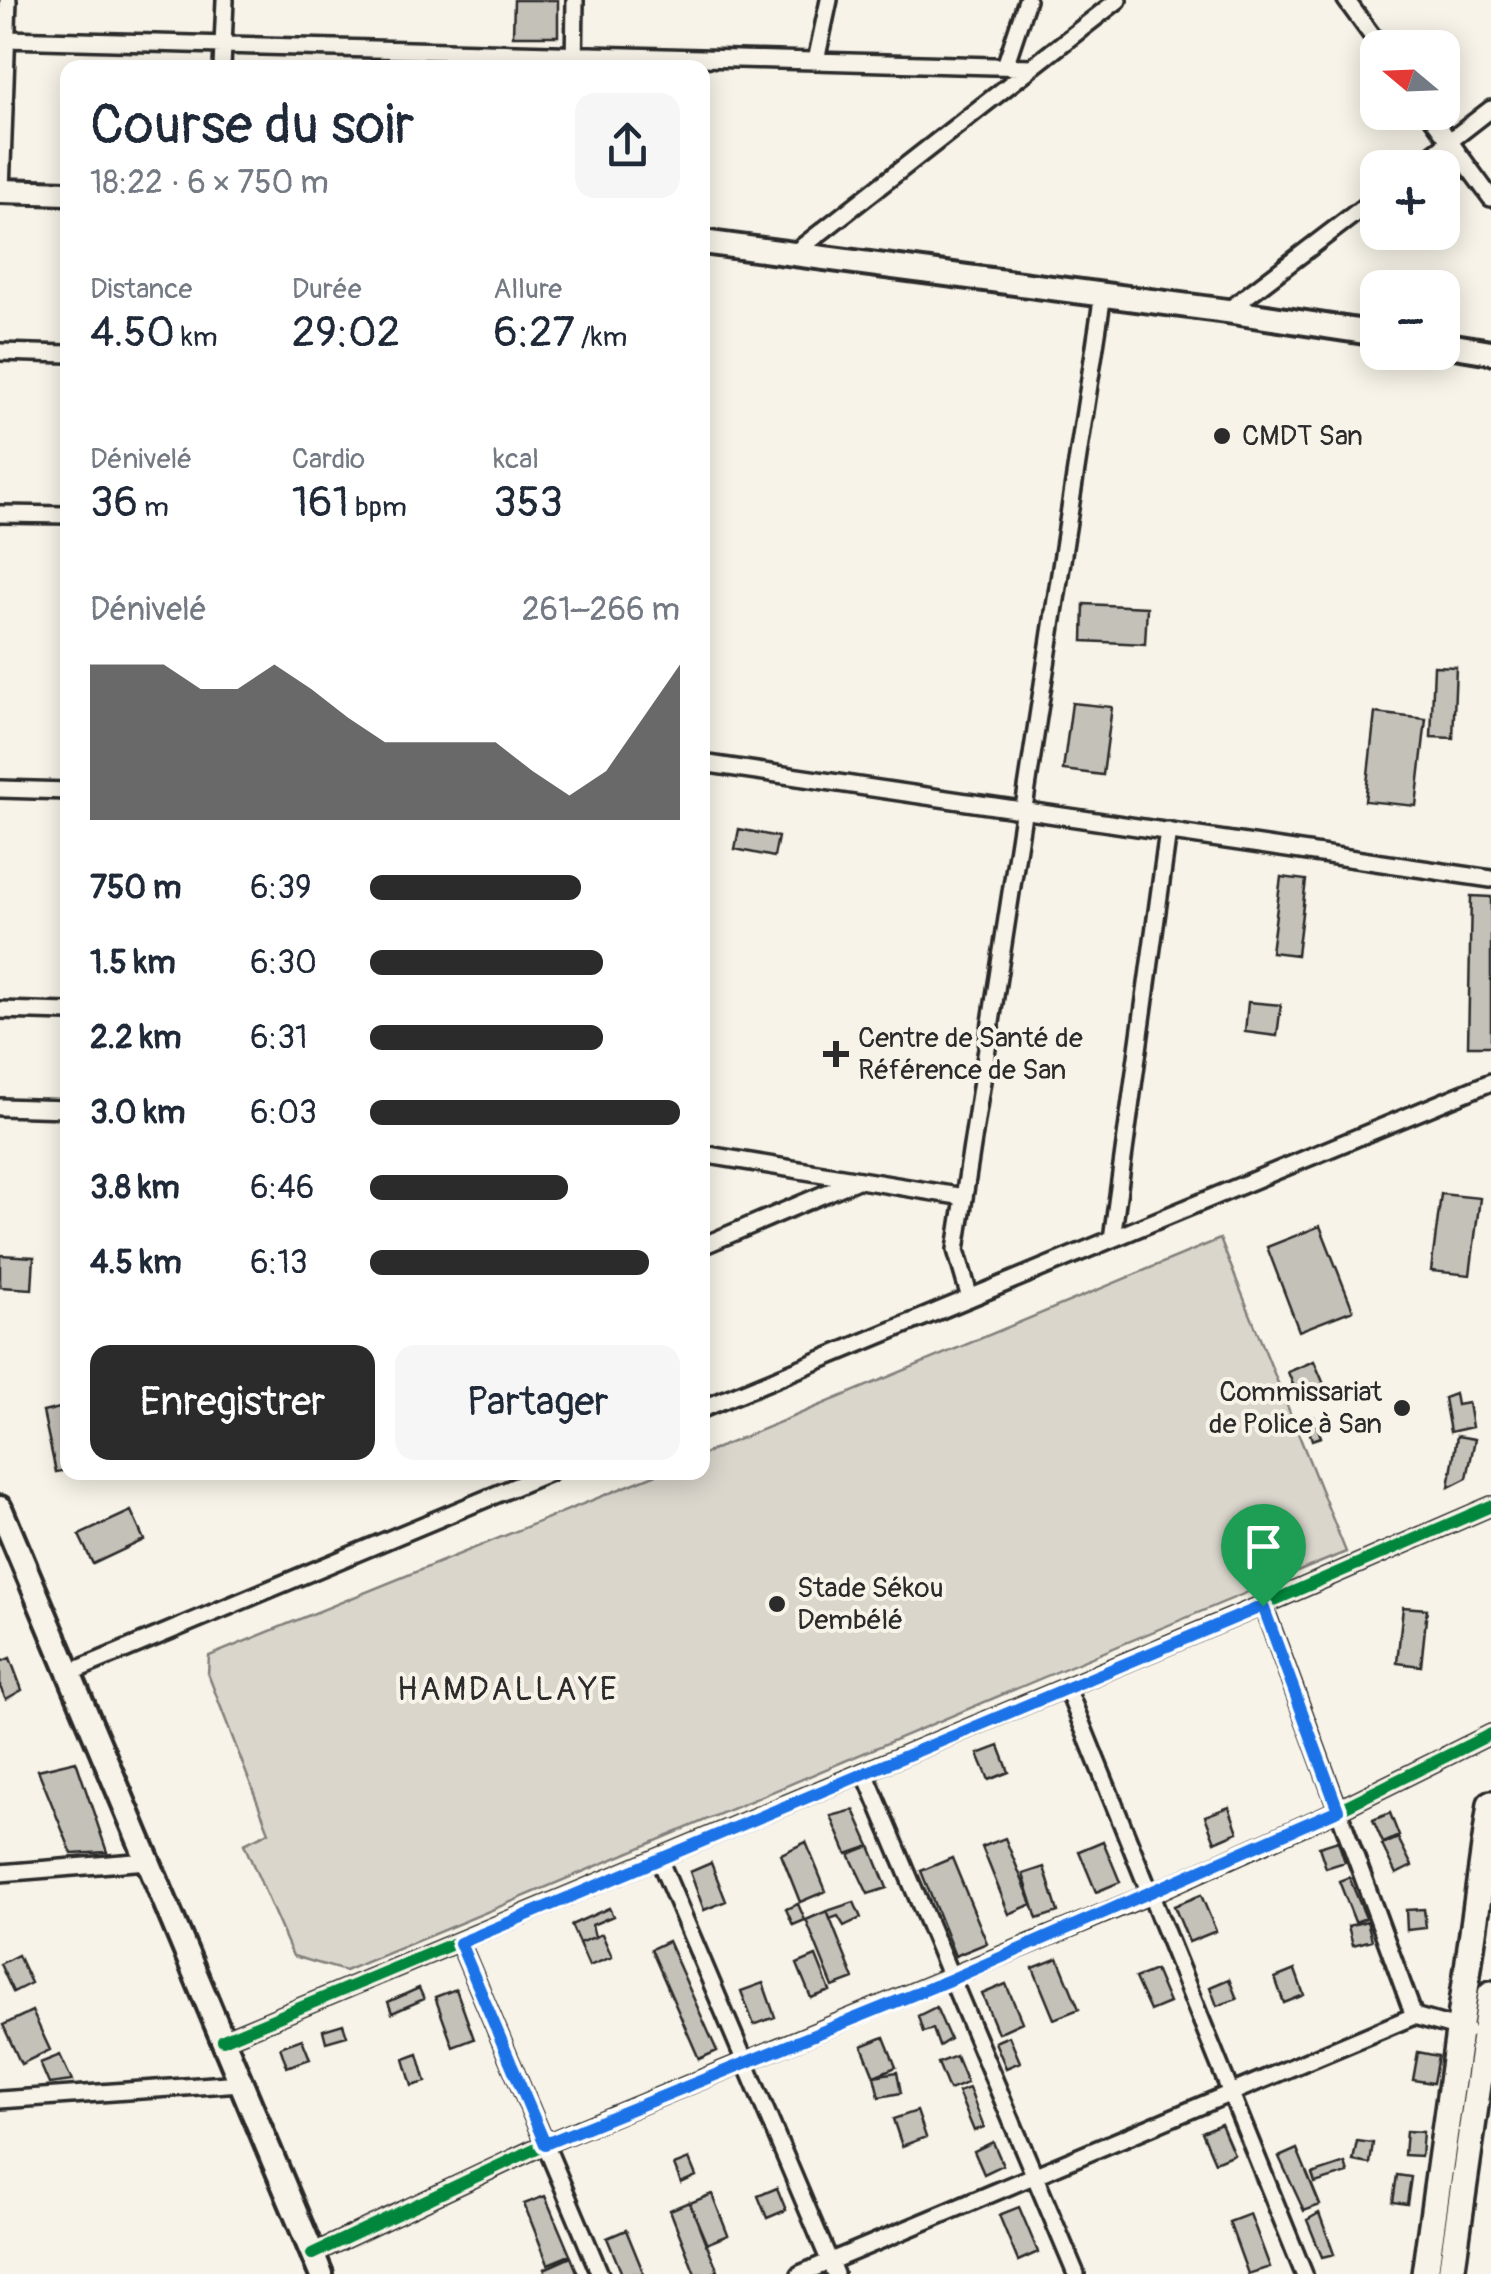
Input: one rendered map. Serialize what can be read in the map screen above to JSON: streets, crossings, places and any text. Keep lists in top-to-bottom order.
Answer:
{
  "districts": ["HAMDALLAYE"],
  "places": {
    "other": ["CMDT San", "Commissariat de Police à San", "Stade Sékou Dembélé"],
    "health": ["Centre de Santé de Référence de San"]
  },
  "north": "left",
  "page": {
    "map_buttons": ["+", "−"],
    "heading": ["Course du soir", "18:22 · 6 × 750 m"],
    "stats": [
      ["Distance", "4.50 km"],
      ["Durée", "29:02"],
      ["Allure", "6:27 /km"],
      ["Dénivelé", "36 m"],
      ["Cardio", "161 bpm"],
      ["kcal", "353"]
    ],
    "chart": ["Dénivelé", "261–266 m"],
    "list": [
      {
        "name": "750 m",
        "note": "6:39"
      },
      {
        "name": "1.5 km",
        "note": "6:30"
      },
      {
        "name": "2.2 km",
        "note": "6:31"
      },
      {
        "name": "3.0 km",
        "note": "6:03"
      },
      {
        "name": "3.8 km",
        "note": "6:46"
      },
      {
        "name": "4.5 km",
        "note": "6:13"
      }
    ],
    "buttons": ["Enregistrer", "Partager"]
  }
}
